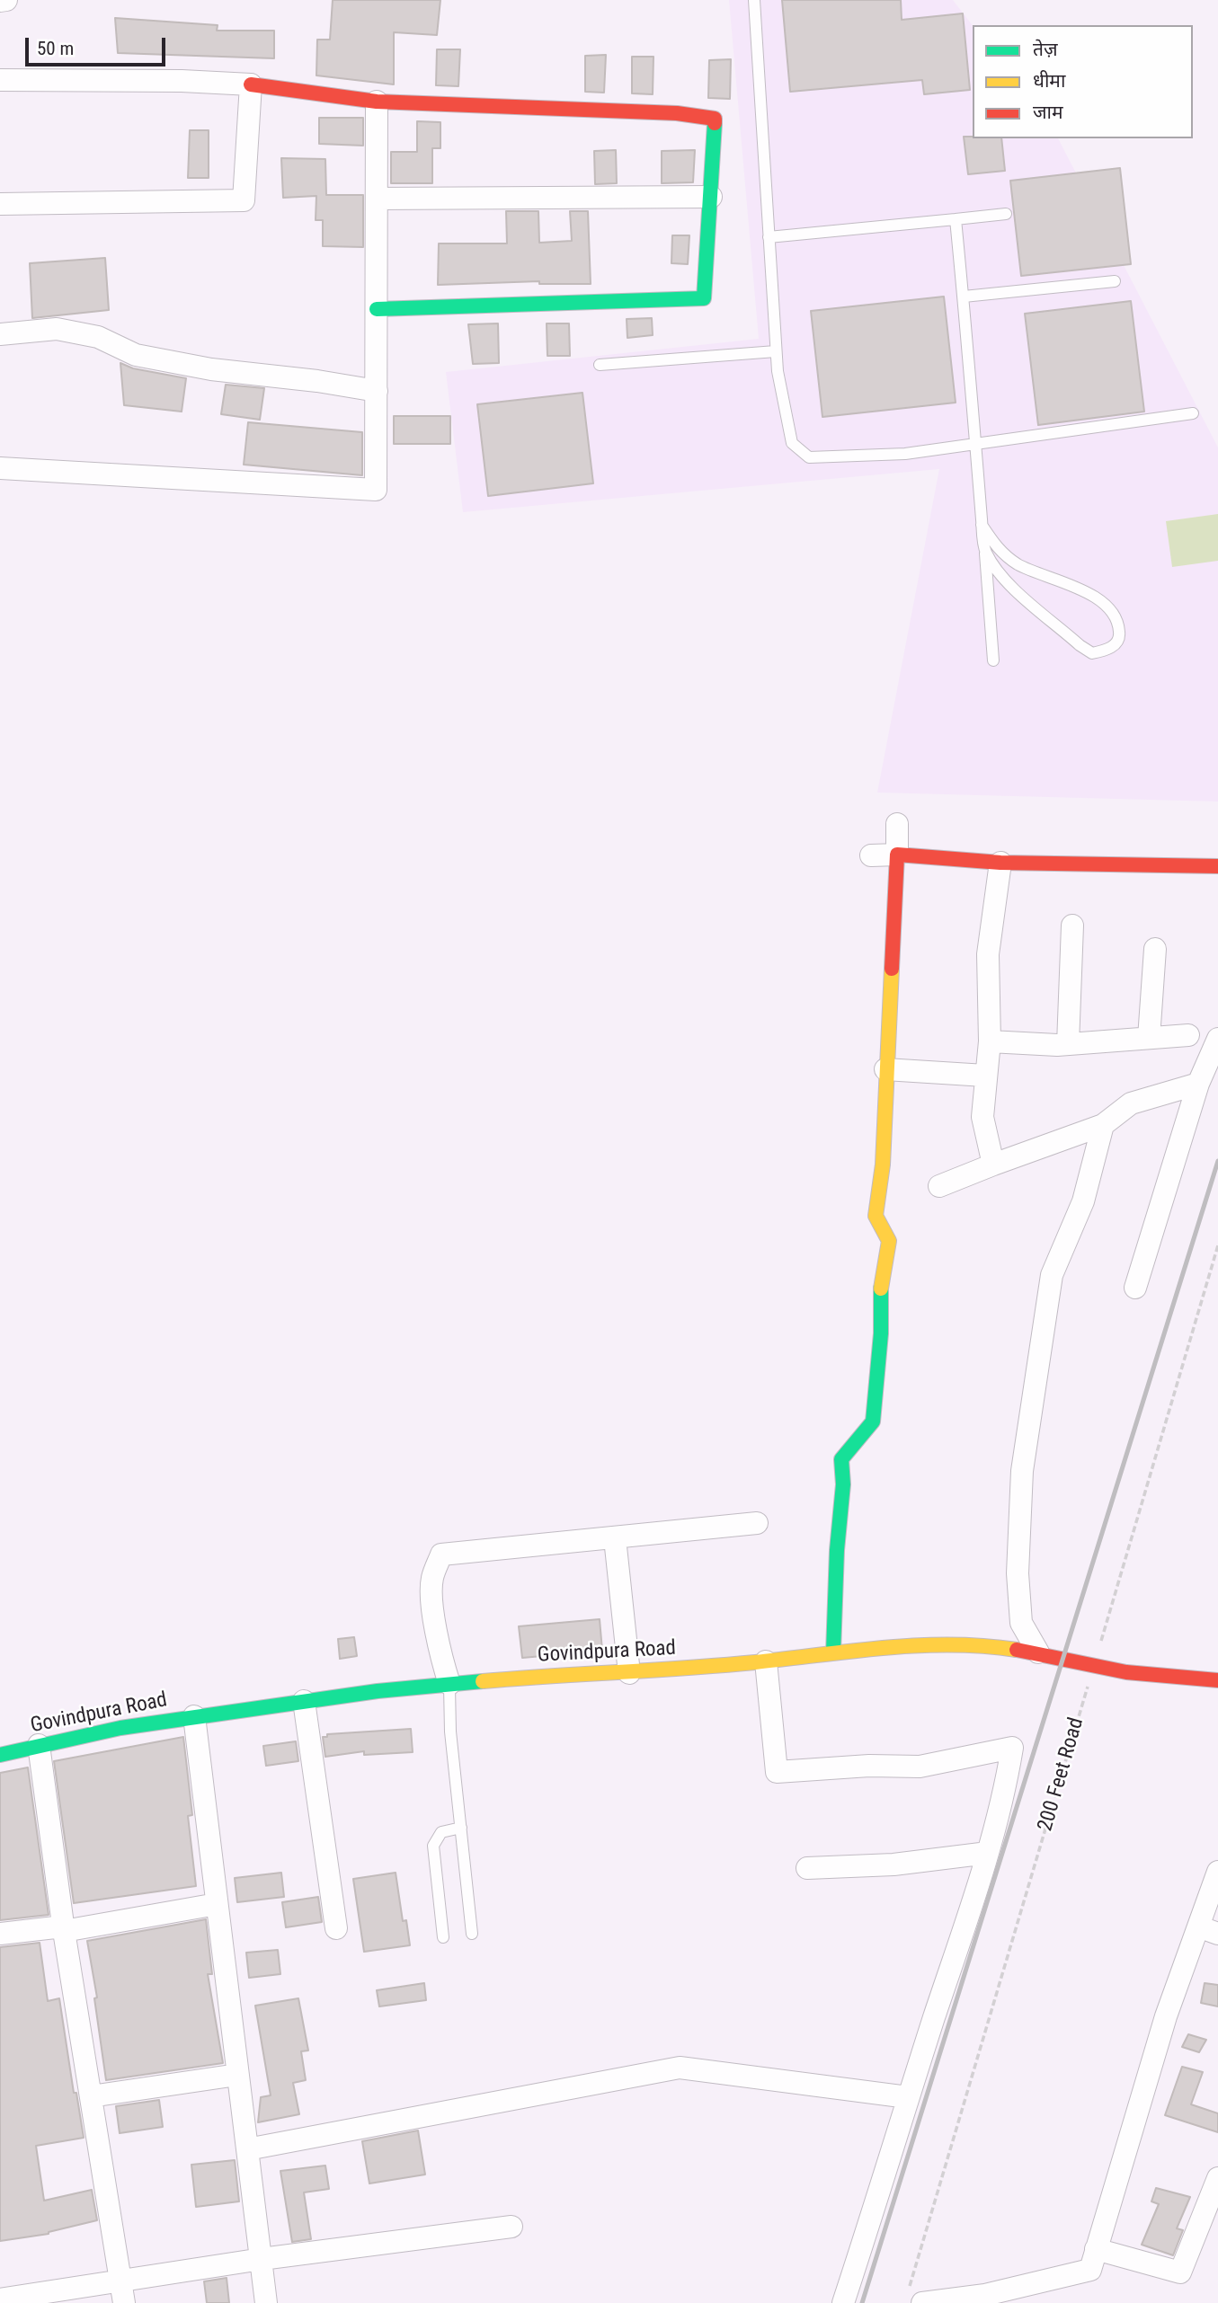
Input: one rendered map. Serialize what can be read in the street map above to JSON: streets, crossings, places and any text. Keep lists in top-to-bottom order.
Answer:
{
  "streets": {
    "street": ["Govindpura Road"],
    "path": ["200 Feet Road"]
  },
  "crossings": [
    ["Govindpura Road", "200 Feet Road"]
  ],
  "legend": ["तेज़", "धीमा", "जाम"],
  "scale_bar": "50 m"
}
